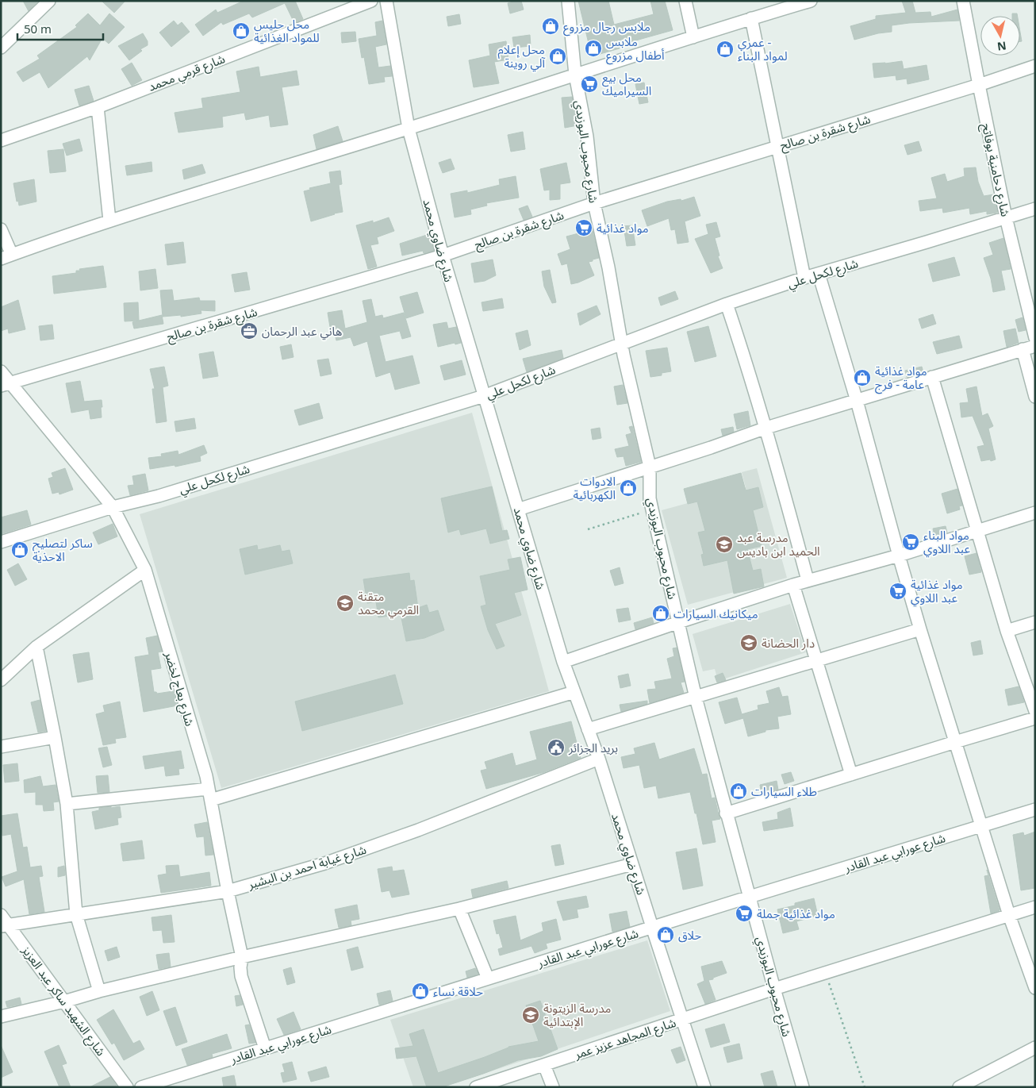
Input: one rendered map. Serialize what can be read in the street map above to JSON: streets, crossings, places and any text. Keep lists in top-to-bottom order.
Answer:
{
  "streets": {
    "street": [
      "شارع قرمي محمد",
      "شارع شقرة بن صالح",
      "شارع محبوب البوزيدي",
      "شارع دحامنية بوفاتح",
      "شارع ضاوي محمد",
      "شارع لكحل علي",
      "شارع بعاج لخضر",
      "شارع عورابي عبد القادر",
      "شارع غيابة احمد بن البشير",
      "شارع الشهيد ساكر عبد العزيز",
      "شارع المجاهد عزيز عمر"
    ]
  },
  "crossings": [
    ["شارع شقرة بن صالح", "شارع محبوب البوزيدي"],
    ["شارع شقرة بن صالح", "شارع دحامنية بوفاتح"],
    ["شارع شقرة بن صالح", "شارع ضاوي محمد"],
    ["شارع شقرة بن صالح", "شارع بعاج لخضر"],
    ["شارع محبوب البوزيدي", "شارع لكحل علي"],
    ["شارع محبوب البوزيدي", "شارع عورابي عبد القادر"],
    ["شارع محبوب البوزيدي", "شارع المجاهد عزيز عمر"],
    ["شارع دحامنية بوفاتح", "شارع لكحل علي"],
    ["شارع ضاوي محمد", "شارع لكحل علي"],
    ["شارع ضاوي محمد", "شارع عورابي عبد القادر"],
    ["شارع ضاوي محمد", "شارع غيابة احمد بن البشير"],
    ["شارع ضاوي محمد", "شارع المجاهد عزيز عمر"],
    ["شارع لكحل علي", "شارع بعاج لخضر"],
    ["شارع بعاج لخضر", "شارع عورابي عبد القادر"],
    ["شارع بعاج لخضر", "شارع غيابة احمد بن البشير"],
    ["شارع غيابة احمد بن البشير", "شارع الشهيد ساكر عبد العزيز"]
  ],
  "places": {
    "shop": [
      "ملابس رجال مزروع",
      "محل حليس للمواد الغذائية",
      "ملابس أطفال مزروع",
      "عمري - لمواد البناء",
      "محل إعلام آلي روينة",
      "مواد غذائية عامة - فرج",
      "الادوات الكهربائية",
      "ساكر لتصليح الاحذية",
      "ميكانيك السيارات",
      "طلاء السيارات",
      "حلاق",
      "حلاقة نساء"
    ],
    "supermarket": [
      "محل بيع السيراميك",
      "مواد غذائية",
      "مواد البناء عبد اللاوي",
      "مواد غذائية عبد اللاوي",
      "مواد غذائية جملة"
    ],
    "office": ["هاني عبد الرحمان"],
    "school or university": [
      "مدرسة عبد الحميد ابن باديس",
      "متقنة القرمي محمد",
      "دار الحضانة",
      "مدرسة الزيتونة الإبتدائية"
    ],
    "public building": ["بريد الجزائر"]
  },
  "scale_bar": "50 m",
  "north": "bottom"
}
